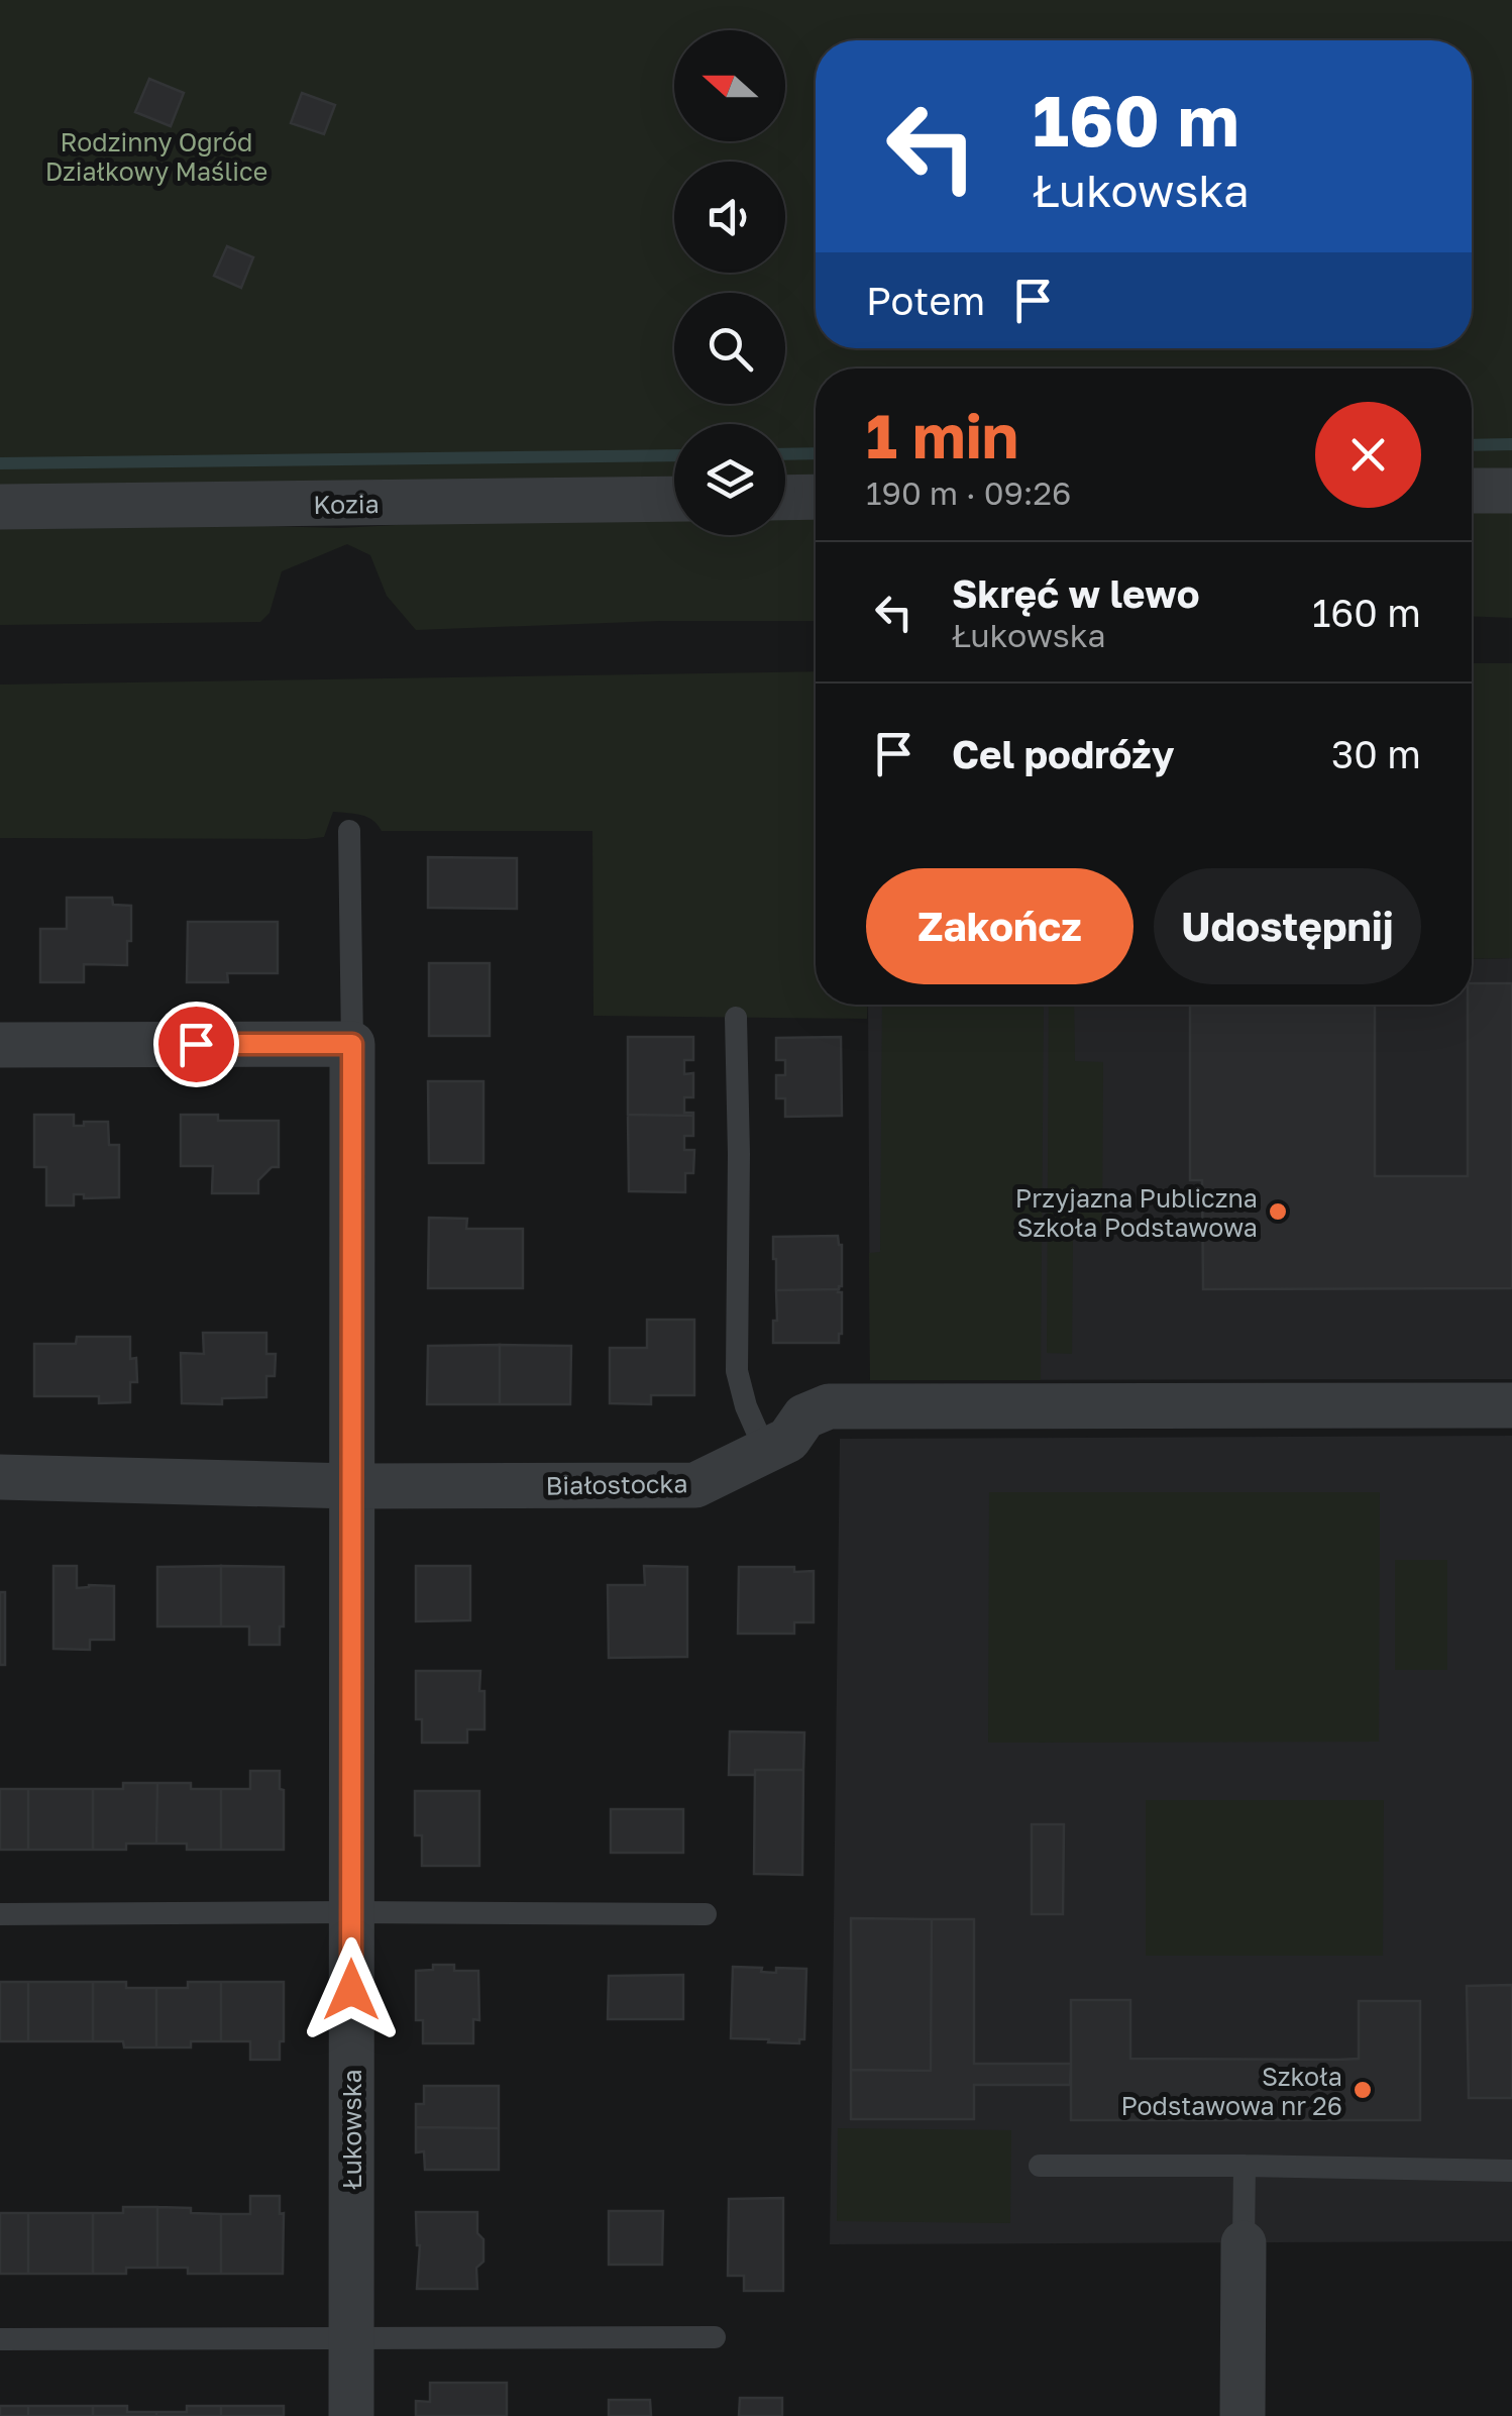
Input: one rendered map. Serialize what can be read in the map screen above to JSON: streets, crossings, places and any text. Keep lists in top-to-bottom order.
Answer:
{
  "streets": {
    "street": ["Kozia", "Białostocka", "Łukowska"]
  },
  "crossings": [
    ["Białostocka", "Łukowska"]
  ],
  "parks": ["Rodzinny Ogród Działkowy Maślice"],
  "places": ["Przyjazna Publiczna Szkoła Podstawowa", "Szkoła Podstawowa nr 26"],
  "north": "left",
  "page": {
    "turn": ["160 m", "Łukowska"],
    "then": "Potem",
    "heading": ["1 min", "190 m · 09:26"],
    "list": [
      {
        "name": "Skręć w lewo",
        "note": "Łukowska",
        "value": "160 m"
      },
      {
        "name": "Cel podróży",
        "value": "30 m"
      }
    ],
    "buttons": ["Zakończ", "Udostępnij"]
  }
}
